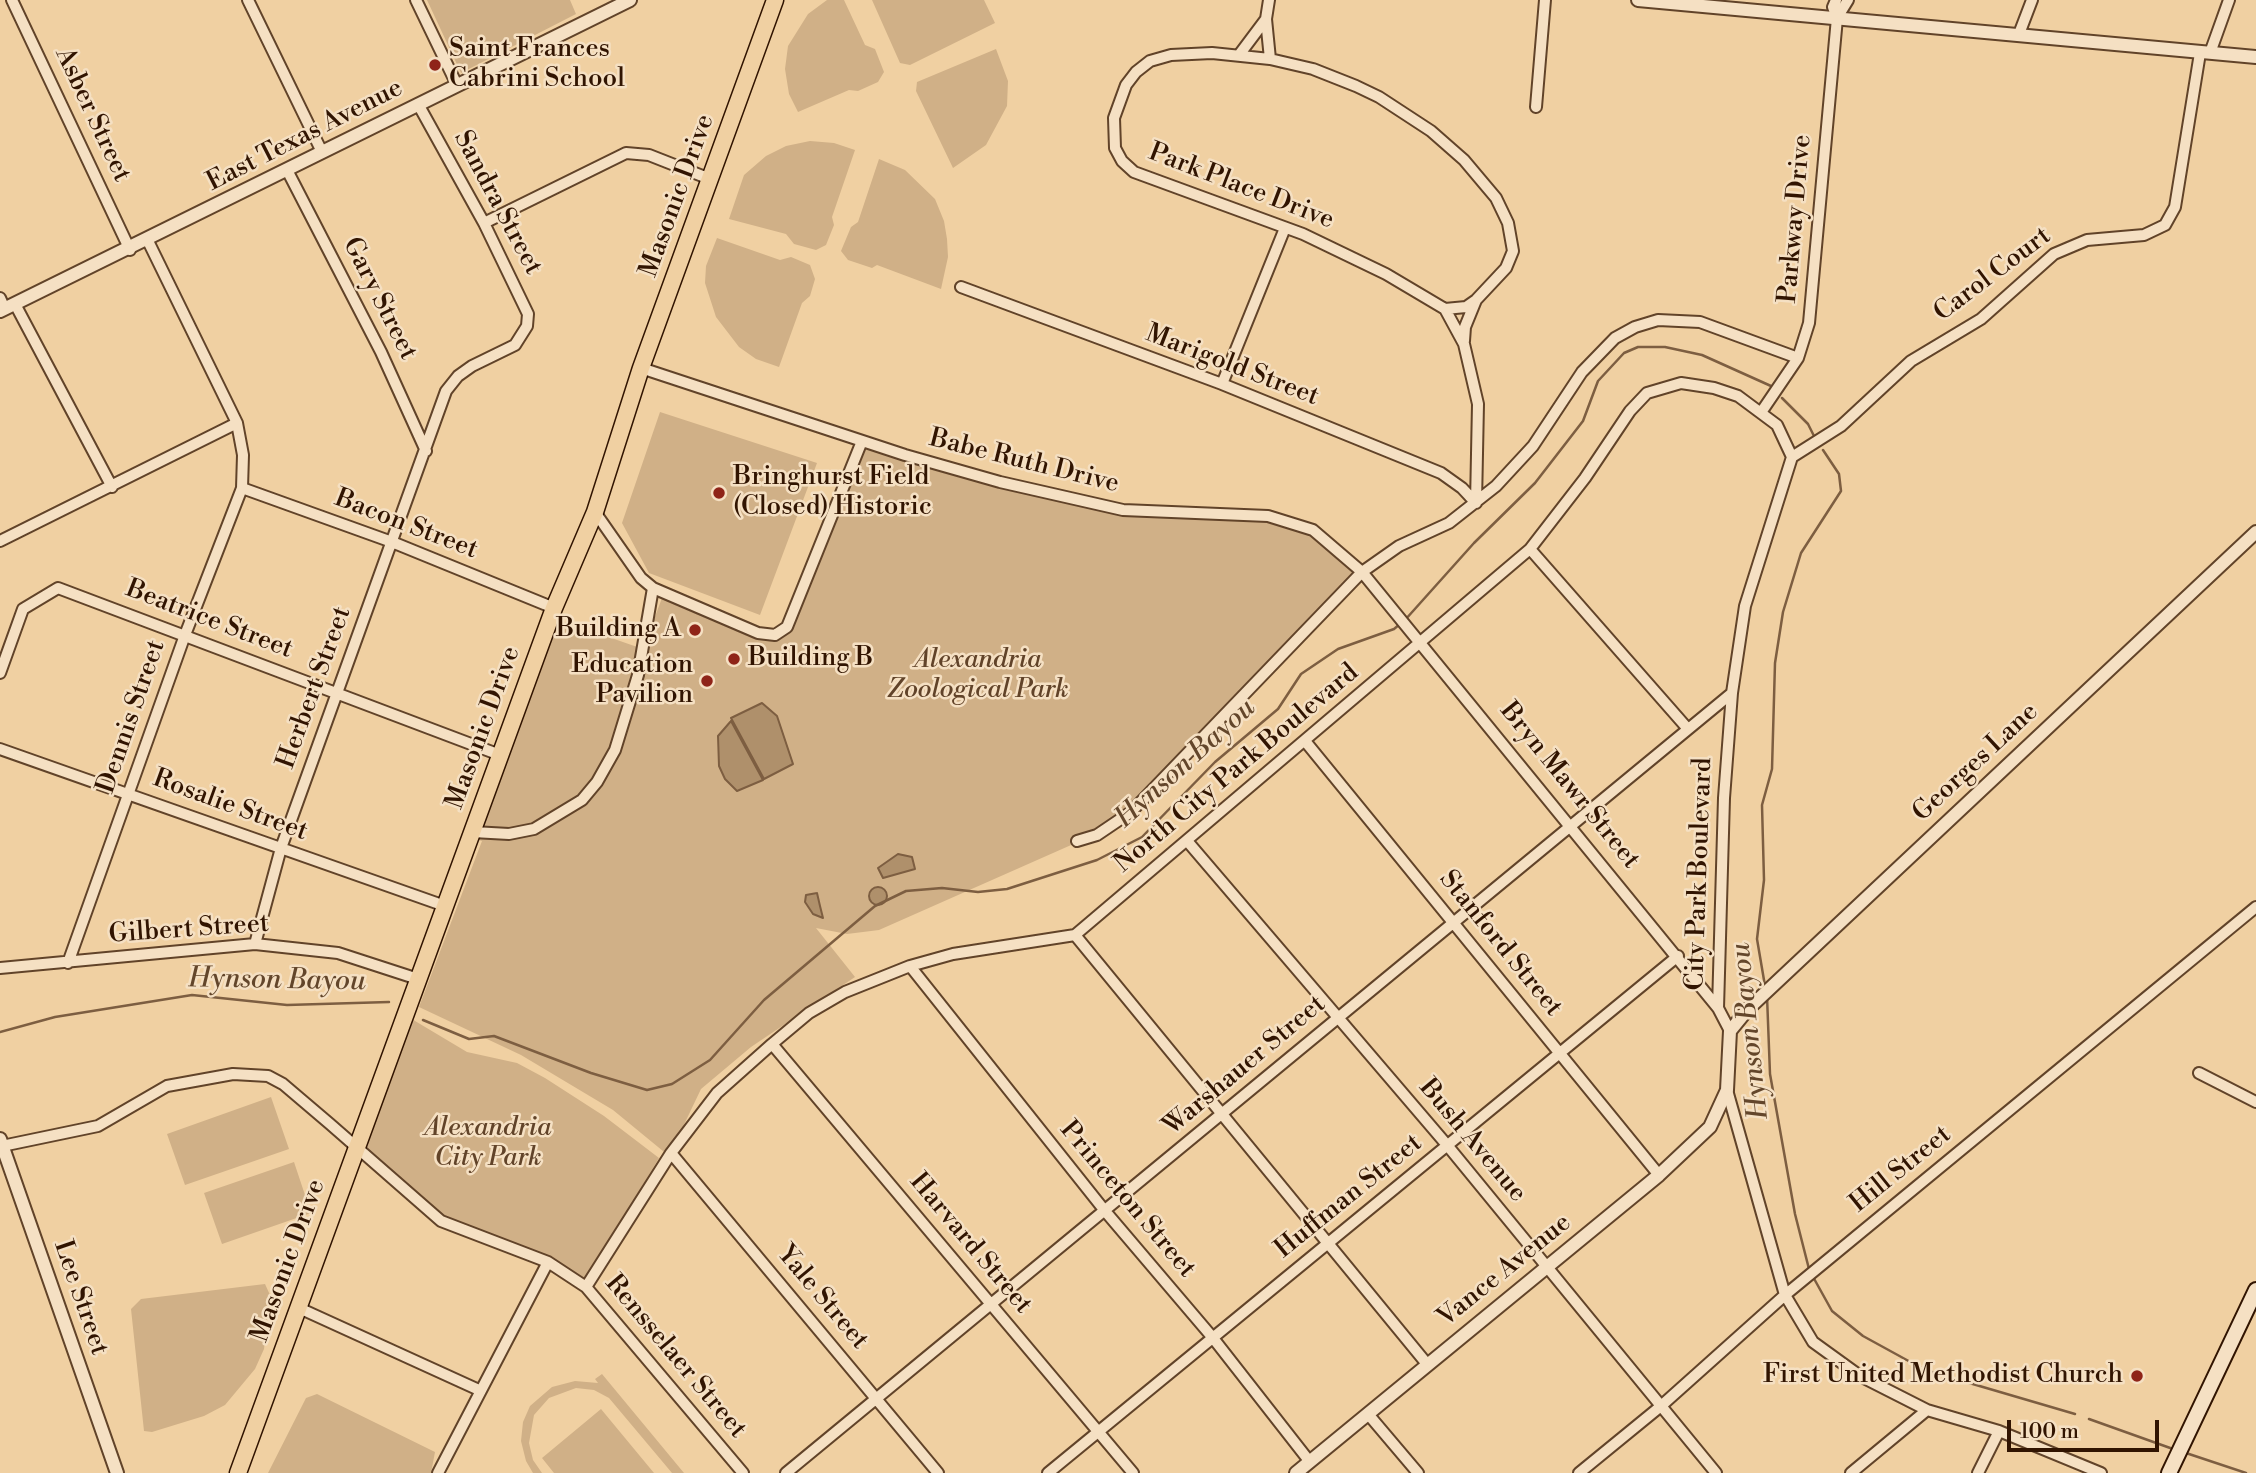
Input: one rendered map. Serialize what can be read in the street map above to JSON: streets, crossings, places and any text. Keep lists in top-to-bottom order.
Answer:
{
  "streets": {
    "main road": ["Masonic Drive"],
    "street": [
      "Asber Street",
      "East Texas Avenue",
      "Park Place Drive",
      "Sandra Street",
      "Parkway Drive",
      "Carol Court",
      "Gary Street",
      "Marigold Street",
      "Babe Ruth Drive",
      "Bacon Street",
      "Beatrice Street",
      "Herbert Street",
      "Dennis Street",
      "Georges Lane",
      "North City Park Boulevard",
      "Bryn Mawr Street",
      "Rosalie Street",
      "City Park Boulevard",
      "Gilbert Street",
      "Stanford Street",
      "Warshauer Street",
      "Bush Avenue",
      "Hill Street",
      "Huffman Street",
      "Princeton Street",
      "Harvard Street",
      "Vance Avenue",
      "Lee Street",
      "Yale Street",
      "Rensselaer Street"
    ]
  },
  "crossings": [
    ["Asber Street", "East Texas Avenue"],
    ["East Texas Avenue", "Sandra Street"],
    ["East Texas Avenue", "Gary Street"],
    ["Masonic Drive", "Babe Ruth Drive"],
    ["Masonic Drive", "Bacon Street"],
    ["Masonic Drive", "Beatrice Street"],
    ["Masonic Drive", "Rosalie Street"],
    ["Masonic Drive", "Gilbert Street"],
    ["Masonic Drive", "Rensselaer Street"],
    ["Sandra Street", "Herbert Street"],
    ["Parkway Drive", "North City Park Boulevard"],
    ["Carol Court", "North City Park Boulevard"],
    ["Carol Court", "City Park Boulevard"],
    ["Gary Street", "Herbert Street"],
    ["Babe Ruth Drive", "Bryn Mawr Street"],
    ["Bacon Street", "Herbert Street"],
    ["Bacon Street", "Dennis Street"],
    ["Beatrice Street", "Herbert Street"],
    ["Beatrice Street", "Dennis Street"],
    ["Herbert Street", "Rosalie Street"],
    ["Herbert Street", "Gilbert Street"],
    ["Dennis Street", "Rosalie Street"],
    ["Dennis Street", "Gilbert Street"],
    ["Georges Lane", "City Park Boulevard"],
    ["North City Park Boulevard", "Bryn Mawr Street"],
    ["North City Park Boulevard", "City Park Boulevard"],
    ["North City Park Boulevard", "Stanford Street"],
    ["North City Park Boulevard", "Bush Avenue"],
    ["North City Park Boulevard", "Princeton Street"],
    ["North City Park Boulevard", "Harvard Street"],
    ["North City Park Boulevard", "Yale Street"],
    ["North City Park Boulevard", "Rensselaer Street"],
    ["Bryn Mawr Street", "City Park Boulevard"],
    ["Bryn Mawr Street", "Warshauer Street"],
    ["Bryn Mawr Street", "Huffman Street"],
    ["City Park Boulevard", "Warshauer Street"],
    ["Stanford Street", "Warshauer Street"],
    ["Stanford Street", "Huffman Street"],
    ["Stanford Street", "Vance Avenue"],
    ["Warshauer Street", "Bush Avenue"],
    ["Warshauer Street", "Princeton Street"],
    ["Warshauer Street", "Harvard Street"],
    ["Warshauer Street", "Yale Street"],
    ["Bush Avenue", "Hill Street"],
    ["Bush Avenue", "Huffman Street"],
    ["Bush Avenue", "Vance Avenue"],
    ["Huffman Street", "Princeton Street"],
    ["Huffman Street", "Harvard Street"],
    ["Princeton Street", "Vance Avenue"],
    ["Lee Street", "Rensselaer Street"]
  ],
  "water": ["Hynson Bayou"],
  "parks": ["Alexandria Zoological Park", "Alexandria City Park"],
  "places": [
    "Saint Frances Cabrini School",
    "Bringhurst Field (Closed) Historic",
    "Building A",
    "Building B",
    "Education Pavilion",
    "First United Methodist Church"
  ],
  "scale_bar": "100 m"
}
